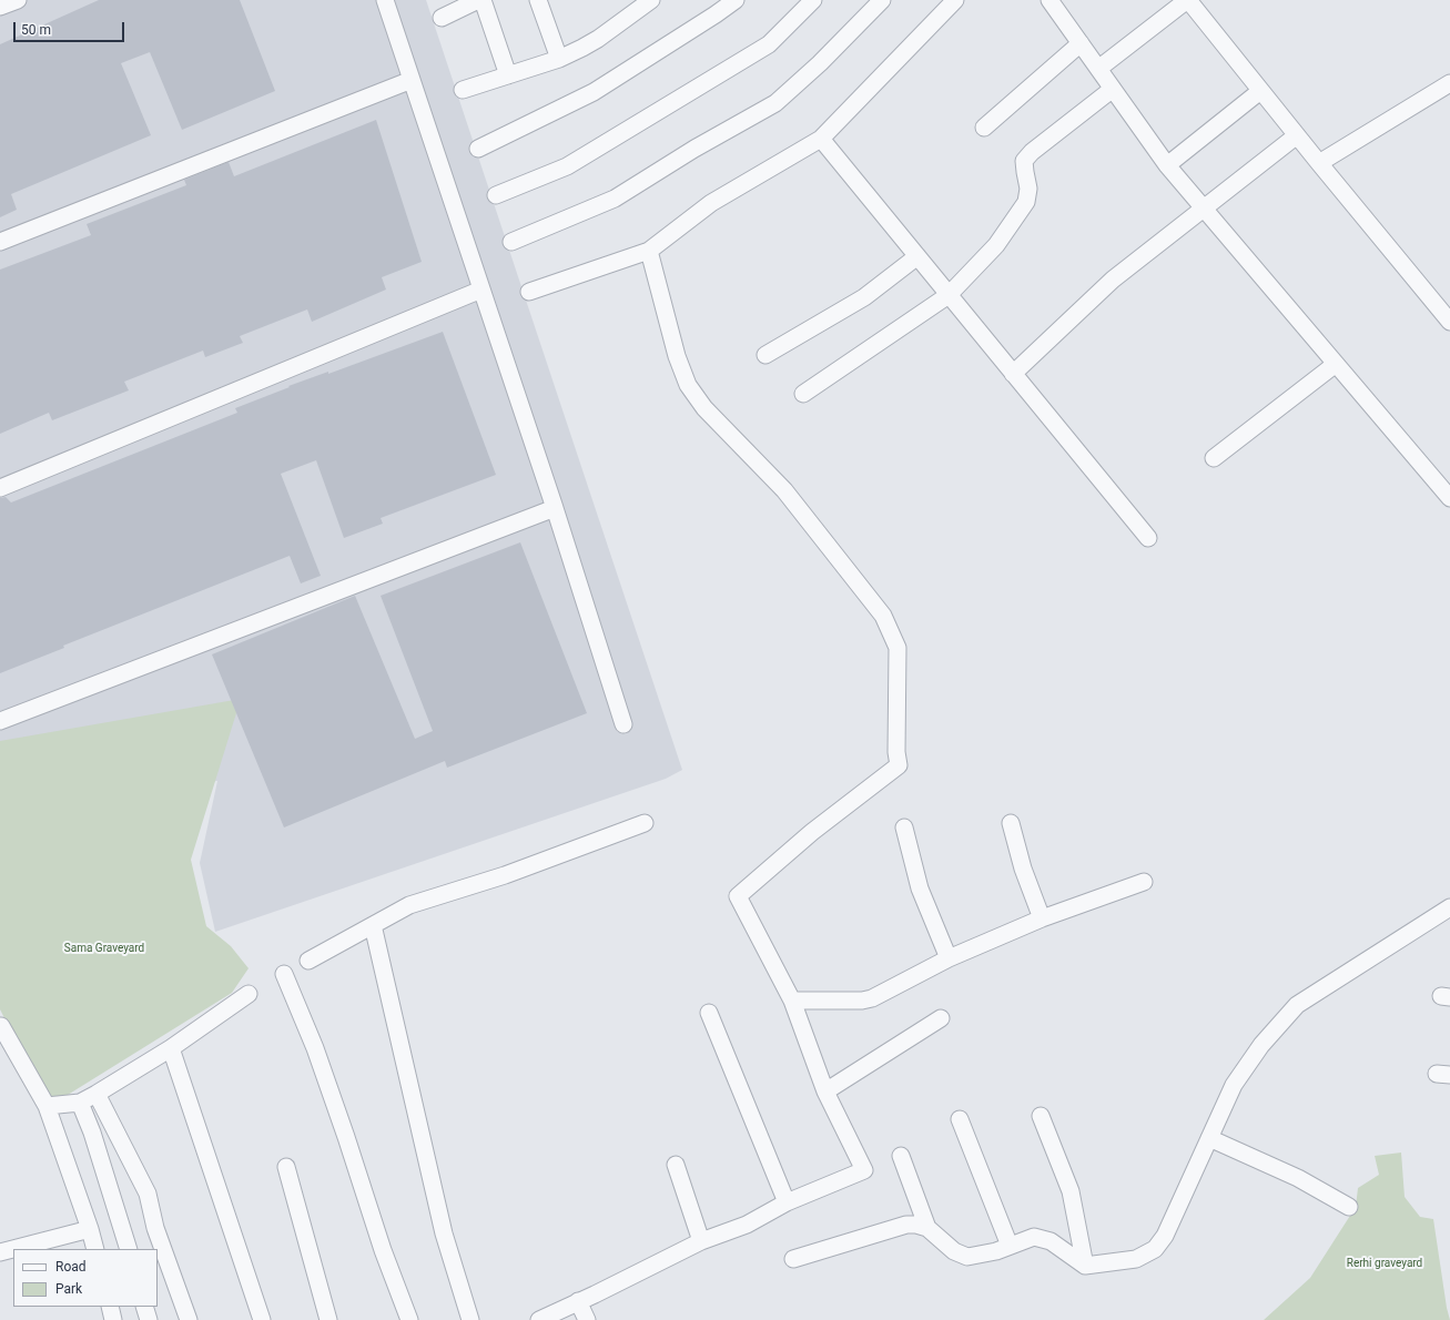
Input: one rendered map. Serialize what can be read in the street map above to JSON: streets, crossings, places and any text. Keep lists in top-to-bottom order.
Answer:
{
  "parks": ["Sama Graveyard", "Rerhi graveyard"],
  "legend": ["Road", "Park"],
  "scale_bar": "50 m"
}
